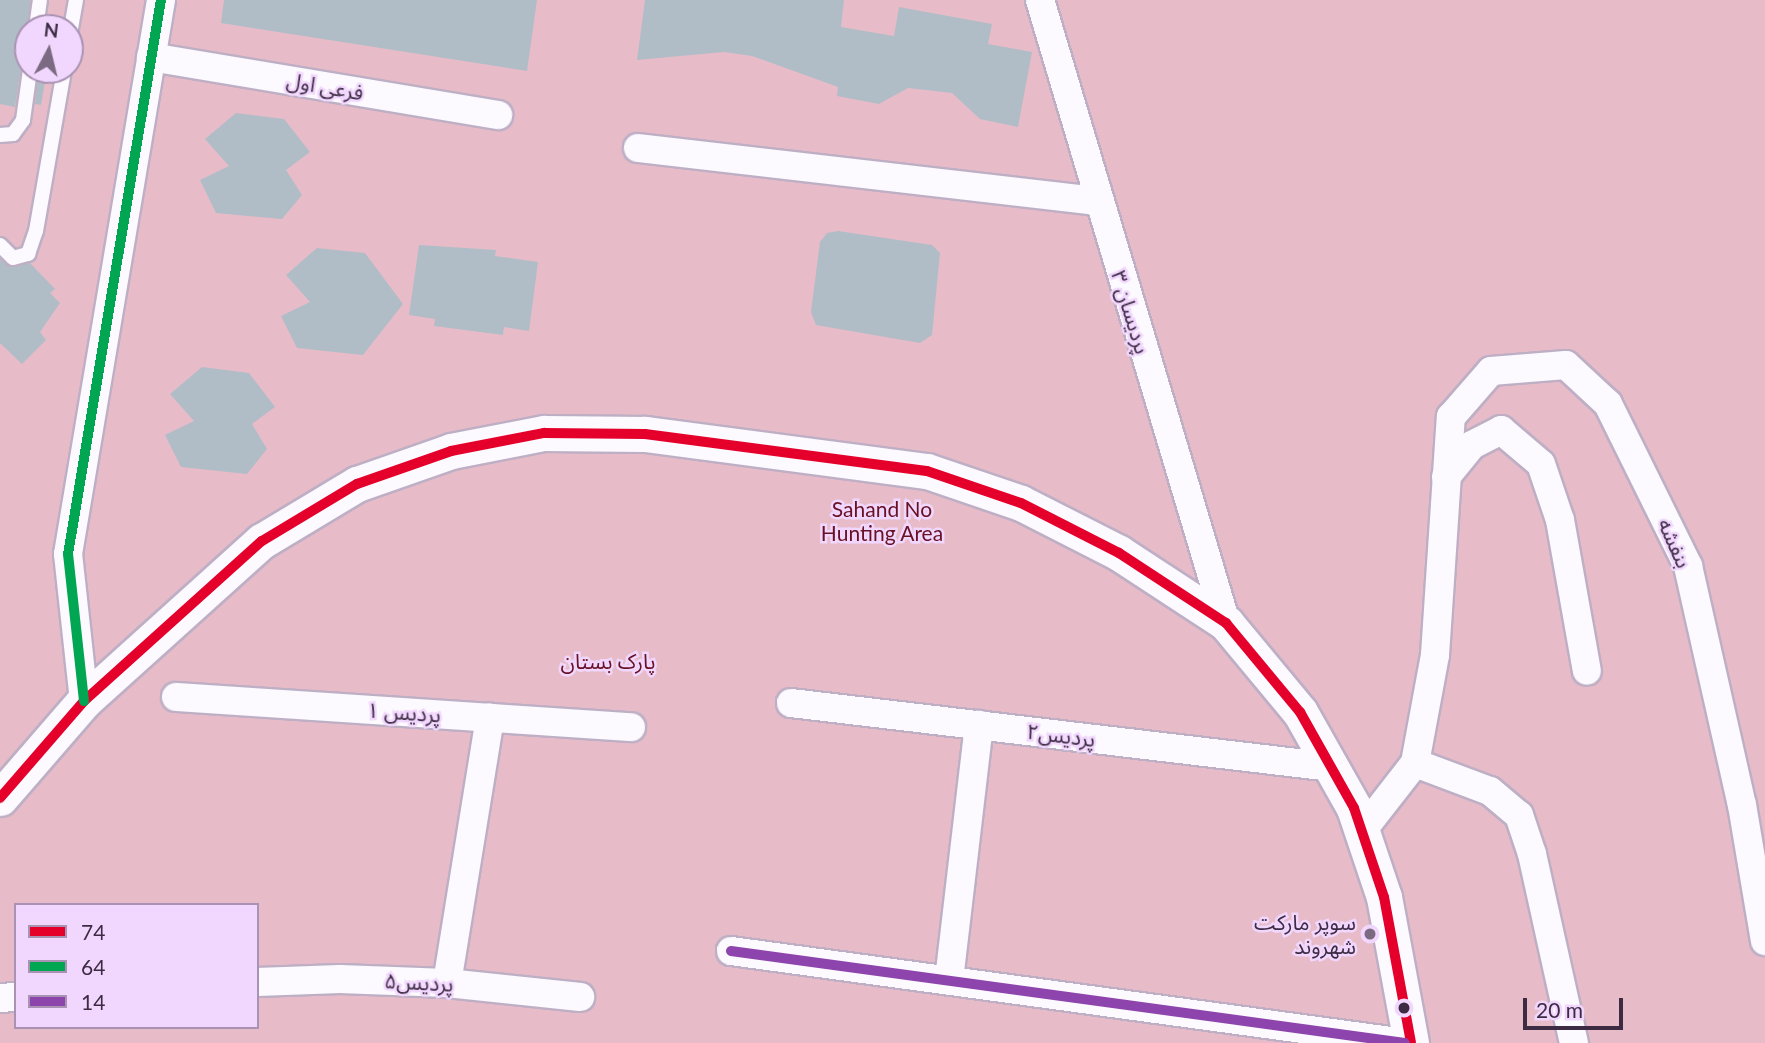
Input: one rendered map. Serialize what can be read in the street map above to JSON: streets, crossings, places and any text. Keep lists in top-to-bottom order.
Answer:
{
  "streets": {
    "street": [
      "فرعی اول",
      "پردیسان ۳",
      "بنفشه",
      "پردیس ۱",
      "پردیس۲",
      "پردیس۵"
    ]
  },
  "parks": ["Sahand No Hunting Area", "پارک بستان"],
  "places": ["سوپر مارکت شهروند"],
  "lines": ["transit line 64", "transit line 74", "transit line 14"],
  "legend": ["74", "64", "14"],
  "scale_bar": "20 m",
  "north": "top"
}
